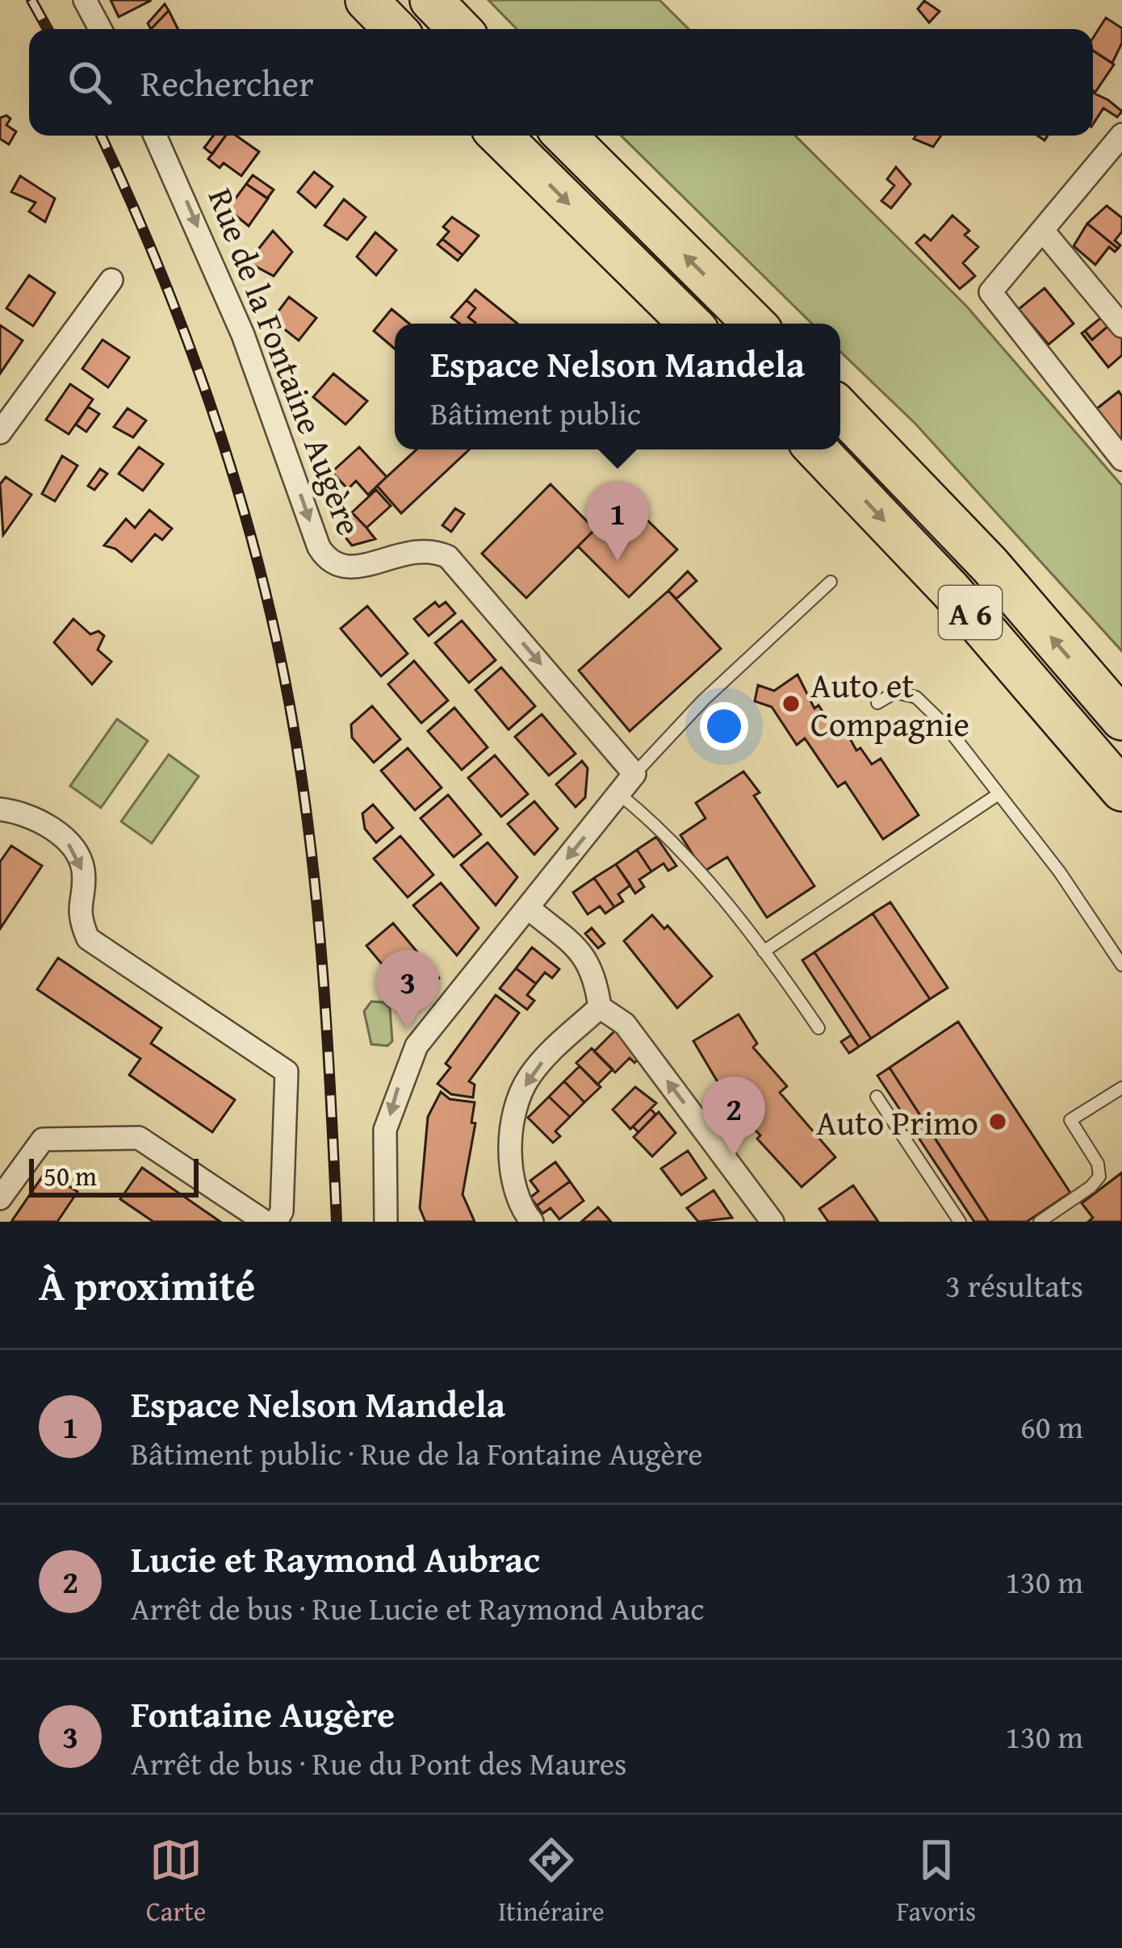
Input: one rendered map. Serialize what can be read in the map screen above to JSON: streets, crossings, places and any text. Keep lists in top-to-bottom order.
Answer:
{
  "streets": {
    "highway": ["A 6"],
    "street": ["Rue de la Fontaine Augère"]
  },
  "one_way": ["Rue de la Fontaine Augère"],
  "places": ["Auto et Compagnie", "Auto Primo"],
  "scale_bar": "50 m",
  "page": {
    "search": "Rechercher",
    "popup": ["Espace Nelson Mandela", "Bâtiment public"],
    "pins": ["1", "3", "2"],
    "scale": "50 m",
    "heading": ["À proximité", "3 résultats"],
    "list": [
      {
        "mark": "1",
        "name": "Espace Nelson Mandela",
        "note": "Bâtiment public · Rue de la Fontaine Augère",
        "value": "60 m"
      },
      {
        "mark": "2",
        "name": "Lucie et Raymond Aubrac",
        "note": "Arrêt de bus · Rue Lucie et Raymond Aubrac",
        "value": "130 m"
      },
      {
        "mark": "3",
        "name": "Fontaine Augère",
        "note": "Arrêt de bus · Rue du Pont des Maures",
        "value": "130 m"
      }
    ],
    "nav": ["Carte", "Itinéraire", "Favoris"]
  }
}
